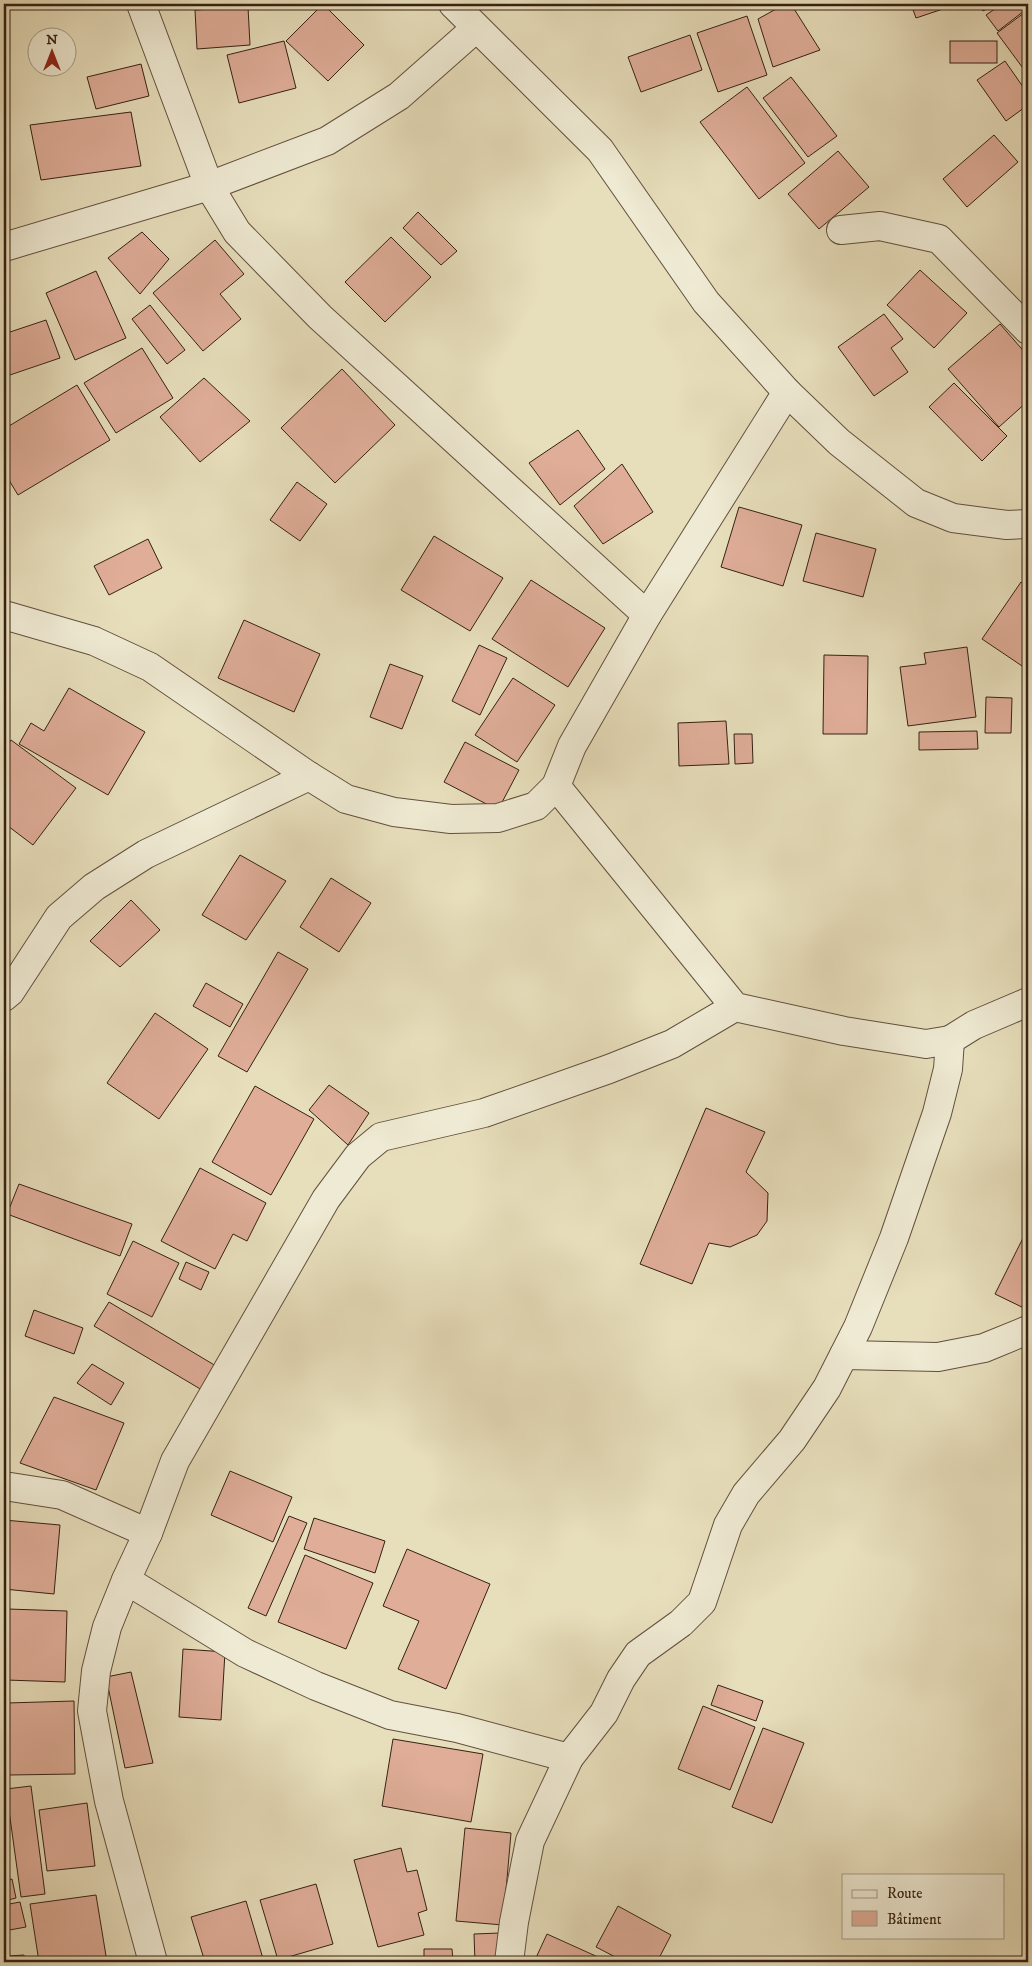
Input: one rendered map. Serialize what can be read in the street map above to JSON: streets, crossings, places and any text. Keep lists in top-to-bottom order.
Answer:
{
  "legend": ["Route", "Bâtiment"],
  "north": "top"
}
